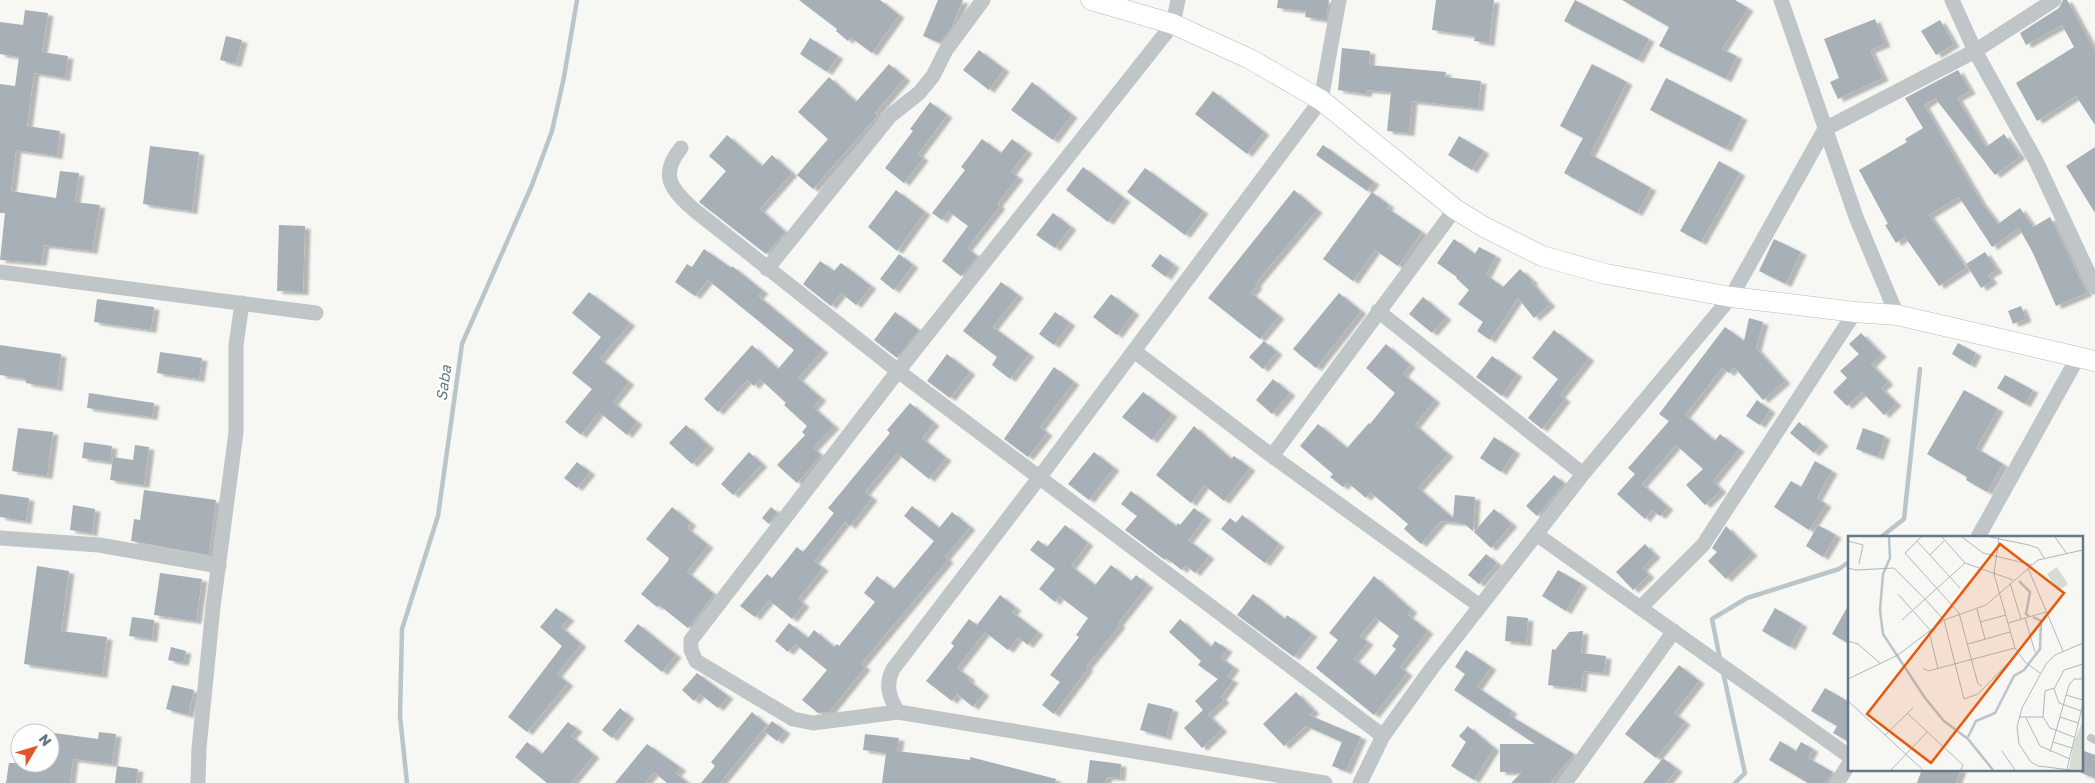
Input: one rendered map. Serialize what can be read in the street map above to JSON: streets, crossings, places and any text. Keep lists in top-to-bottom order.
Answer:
{
  "water": ["Saba"],
  "north": "top right"
}
